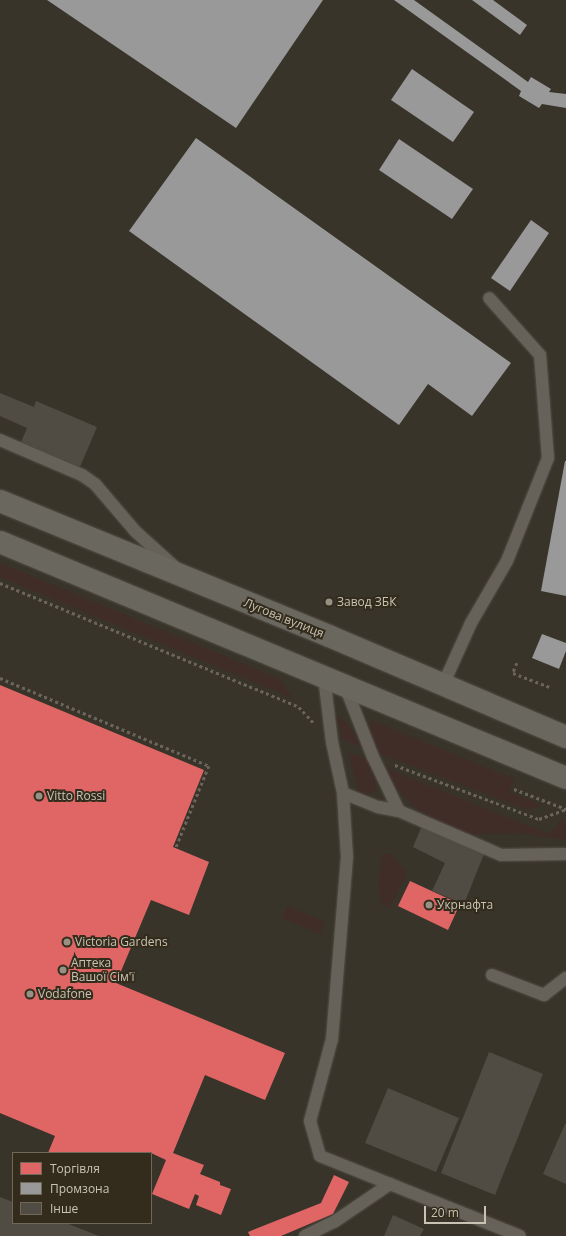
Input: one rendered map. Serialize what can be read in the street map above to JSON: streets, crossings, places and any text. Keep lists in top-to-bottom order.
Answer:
{
  "streets": {
    "main road": ["Лугова вулиця"]
  },
  "places": [
    "Завод ЗБК",
    "Vitto Rossi",
    "Укрнафта",
    "Victoria Gardens",
    "Аптека Вашої Сім'ї",
    "Vodafone"
  ],
  "legend": ["Торгівля", "Промзона", "Інше"],
  "scale_bar": "20 m"
}
